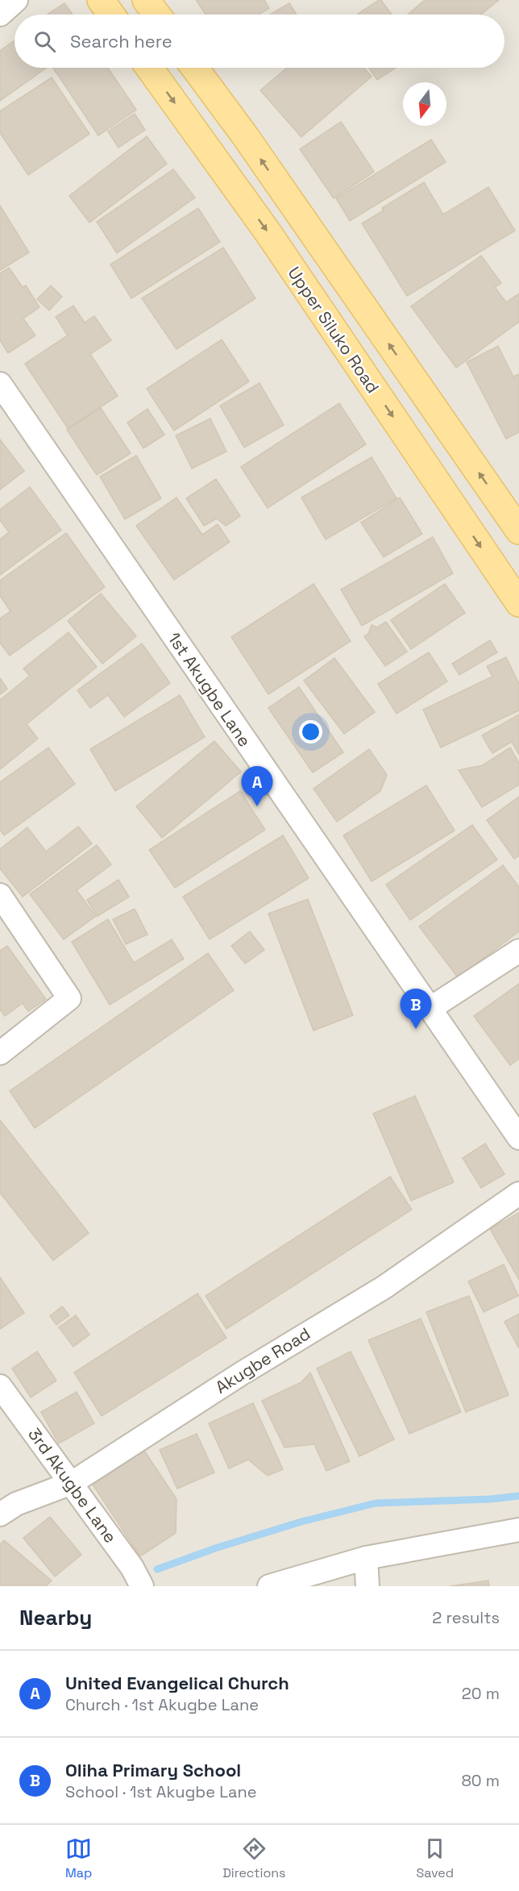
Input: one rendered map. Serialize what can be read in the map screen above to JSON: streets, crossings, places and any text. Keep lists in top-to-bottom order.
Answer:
{
  "streets": {
    "main road": ["Upper Siluko Road"],
    "street": ["1st Akugbe Lane", "Akugbe Road", "3rd Akugbe Lane"]
  },
  "crossings": [
    ["Akugbe Road", "3rd Akugbe Lane"]
  ],
  "north": "bottom",
  "page": {
    "search": "Search here",
    "pins": ["A", "B"],
    "heading": ["Nearby", "2 results"],
    "list": [
      {
        "mark": "A",
        "name": "United Evangelical Church",
        "note": "Church · 1st Akugbe Lane",
        "value": "20 m"
      },
      {
        "mark": "B",
        "name": "Oliha Primary School",
        "note": "School · 1st Akugbe Lane",
        "value": "80 m"
      }
    ],
    "nav": ["Map", "Directions", "Saved"]
  }
}
